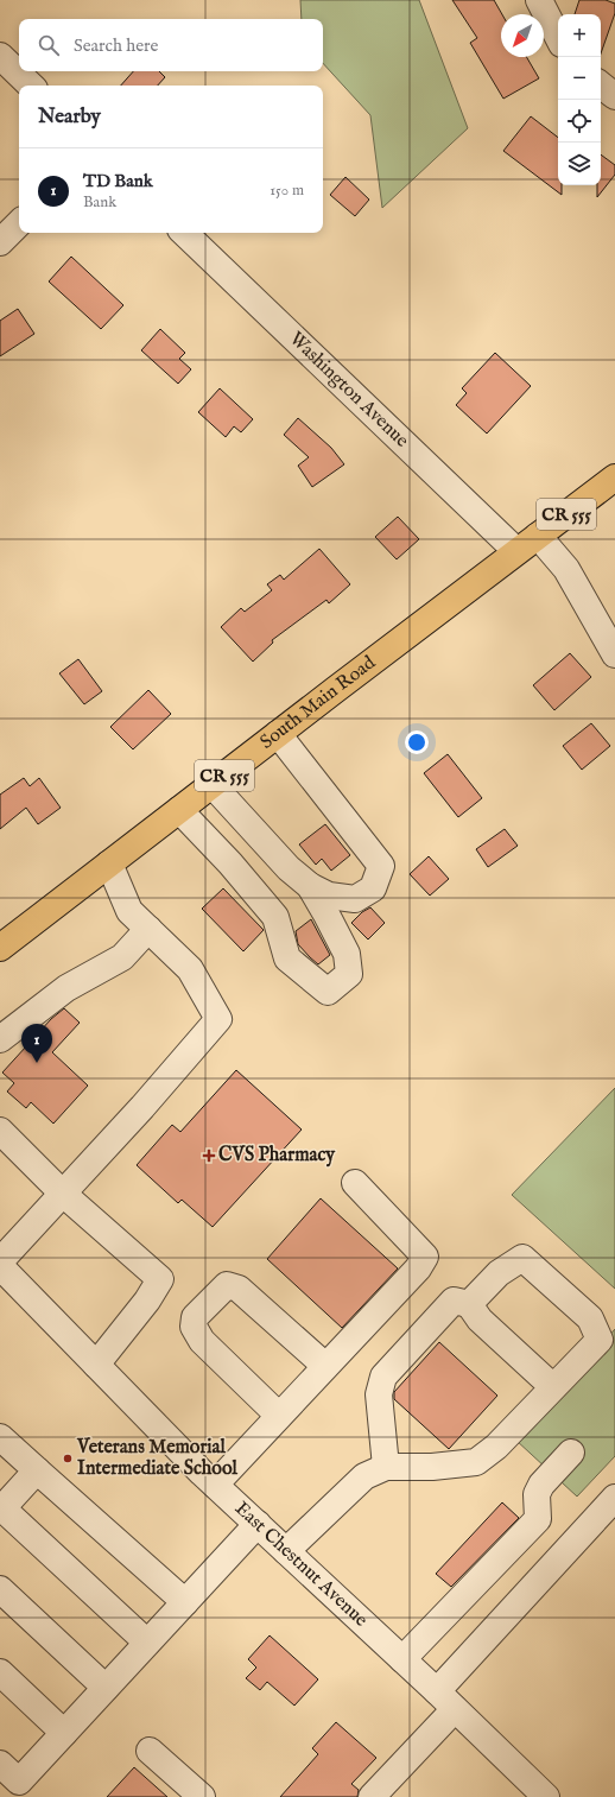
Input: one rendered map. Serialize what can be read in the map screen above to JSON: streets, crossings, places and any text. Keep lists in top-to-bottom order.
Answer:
{
  "streets": {
    "main road": ["CR 555", "South Main Road"],
    "street": ["Washington Avenue", "East Chestnut Avenue"]
  },
  "crossings": [
    ["Washington Avenue", "South Main Road"]
  ],
  "places": {
    "health": ["CVS Pharmacy"],
    "other": ["Veterans Memorial Intermediate School"]
  },
  "north": "bottom left",
  "page": {
    "map_buttons": ["+", "−"],
    "search": "Search here",
    "heading": "Nearby",
    "list": [
      {
        "mark": "1",
        "name": "TD Bank",
        "note": "Bank",
        "value": "150 m"
      }
    ],
    "pins": "1"
  }
}
